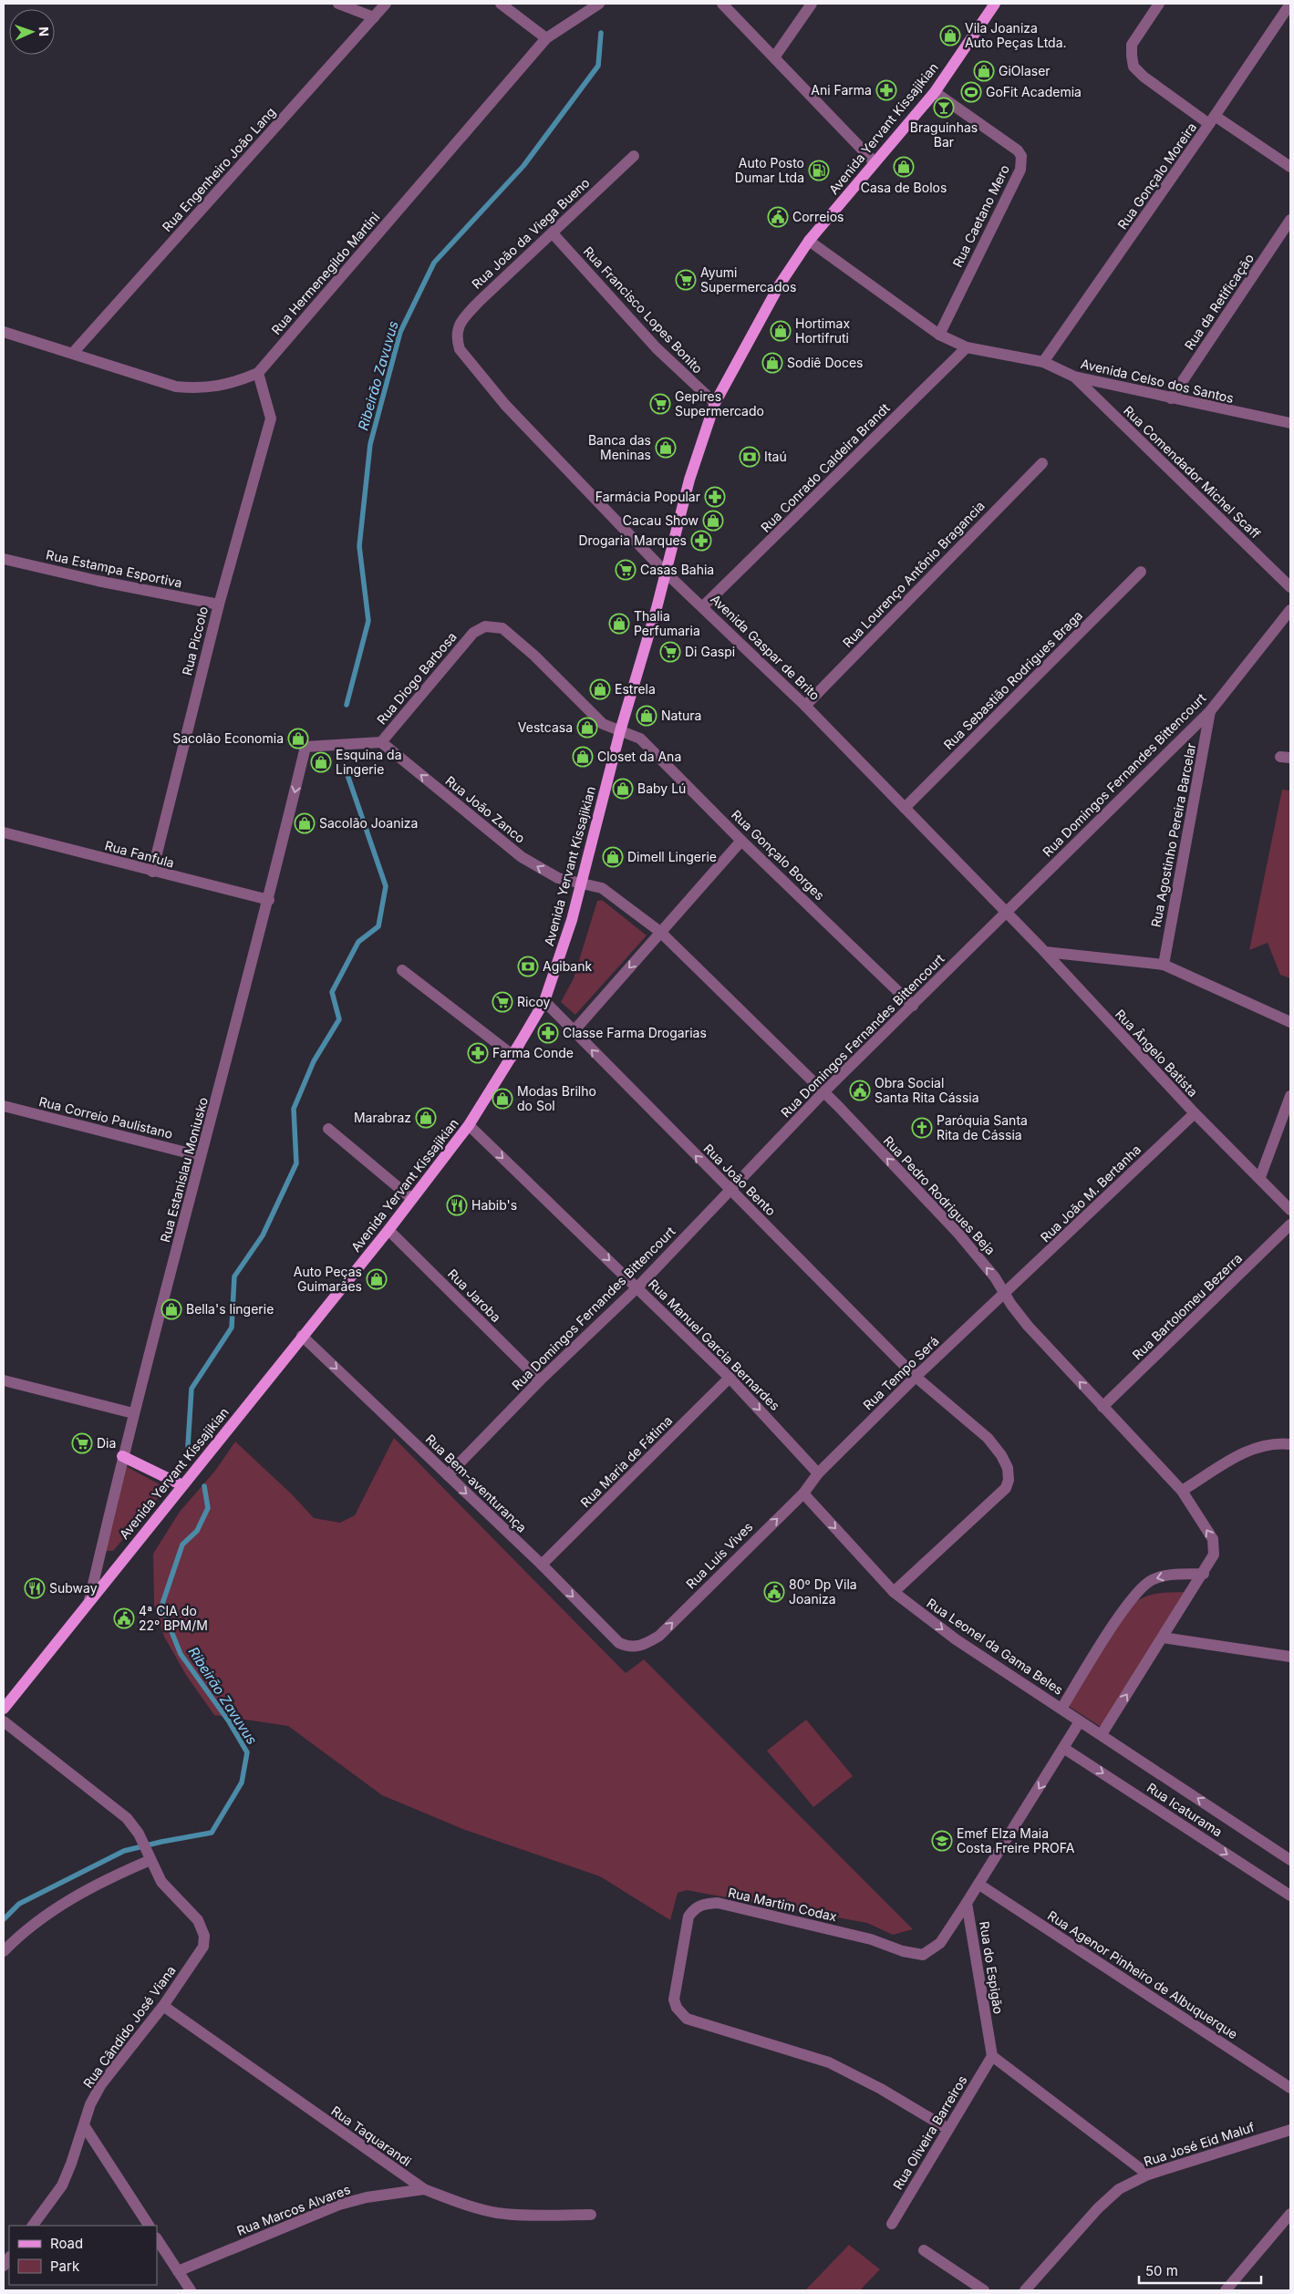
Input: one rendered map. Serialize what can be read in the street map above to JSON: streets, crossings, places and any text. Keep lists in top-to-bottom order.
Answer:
{
  "streets": {
    "main road": ["Avenida Yervant Kissajikian"],
    "street": [
      "Rua Engenheiro João Lang",
      "Rua Gonçalo Moreira",
      "Rua Caetano Mero",
      "Rua João da Viega Bueno",
      "Rua Hermenegildo Martini",
      "Rua da Retificação",
      "Rua Francisco Lopes Bonito",
      "Avenida Celso dos Santos",
      "Rua Conrado Caldeira Brandt",
      "Rua Comendador Michel Scaff",
      "Rua Estampa Esportiva",
      "Rua Lourenço Antônio Bragancia",
      "Rua Piccolo",
      "Avenida Gaspar de Brito",
      "Rua Diogo Barbosa",
      "Rua Sebastião Rodrigues Braga",
      "Rua Domingos Fernandes Bittencourt",
      "Rua João Zanco",
      "Rua Agostinho Pereira Barcelar",
      "Rua Fanfula",
      "Rua Gonçalo Borges",
      "Rua Ângelo Batista",
      "Rua Correio Paulistano",
      "Rua Estanislau Moniusko",
      "Rua João Bento",
      "Rua João M. Bertanha",
      "Rua Pedro Rodrigues Beja",
      "Rua Jaroba",
      "Rua Bartolomeu Bezerra",
      "Rua Manuel Garcia Bernardes",
      "Rua Tempo Será",
      "Rua Maria de Fátima",
      "Rua Bem-aventurança",
      "Rua Luís Vives",
      "Rua Leonel da Gama Beles",
      "Rua Icaturama",
      "Rua Martim Codax",
      "Rua do Espigão",
      "Rua Agenor Pinheiro de Albuquerque",
      "Rua Cândido José Viana",
      "Rua Oliveira Barreiros",
      "Rua Taquarandi",
      "Rua José Eid Maluf",
      "Rua Marcos Alvares"
    ]
  },
  "crossings": [
    ["Avenida Yervant Kissajikian", "Rua Caetano Mero"],
    ["Avenida Yervant Kissajikian", "Rua Francisco Lopes Bonito"],
    ["Avenida Yervant Kissajikian", "Avenida Celso dos Santos"],
    ["Avenida Yervant Kissajikian", "Avenida Gaspar de Brito"],
    ["Avenida Yervant Kissajikian", "Rua Diogo Barbosa"],
    ["Avenida Yervant Kissajikian", "Rua João Zanco"],
    ["Avenida Yervant Kissajikian", "Rua Gonçalo Borges"],
    ["Avenida Yervant Kissajikian", "Rua Estanislau Moniusko"],
    ["Avenida Yervant Kissajikian", "Rua João Bento"],
    ["Avenida Yervant Kissajikian", "Rua Pedro Rodrigues Beja"],
    ["Avenida Yervant Kissajikian", "Rua Jaroba"],
    ["Avenida Yervant Kissajikian", "Rua Manuel Garcia Bernardes"],
    ["Avenida Yervant Kissajikian", "Rua Bem-aventurança"],
    ["Rua Engenheiro João Lang", "Rua Hermenegildo Martini"],
    ["Rua Gonçalo Moreira", "Avenida Celso dos Santos"],
    ["Rua Caetano Mero", "Avenida Celso dos Santos"],
    ["Rua João da Viega Bueno", "Rua Francisco Lopes Bonito"],
    ["Rua João da Viega Bueno", "Avenida Gaspar de Brito"],
    ["Rua Hermenegildo Martini", "Rua Piccolo"],
    ["Rua da Retificação", "Avenida Celso dos Santos"],
    ["Avenida Celso dos Santos", "Rua Conrado Caldeira Brandt"],
    ["Avenida Celso dos Santos", "Rua Comendador Michel Scaff"],
    ["Rua Conrado Caldeira Brandt", "Avenida Gaspar de Brito"],
    ["Rua Estampa Esportiva", "Rua Piccolo"],
    ["Rua Lourenço Antônio Bragancia", "Avenida Gaspar de Brito"],
    ["Rua Piccolo", "Rua Fanfula"],
    ["Avenida Gaspar de Brito", "Rua Sebastião Rodrigues Braga"],
    ["Avenida Gaspar de Brito", "Rua Domingos Fernandes Bittencourt"],
    ["Avenida Gaspar de Brito", "Rua Ângelo Batista"],
    ["Rua Diogo Barbosa", "Rua João Zanco"],
    ["Rua Diogo Barbosa", "Rua Gonçalo Borges"],
    ["Rua Diogo Barbosa", "Rua Estanislau Moniusko"],
    ["Rua Domingos Fernandes Bittencourt", "Rua Agostinho Pereira Barcelar"],
    ["Rua Domingos Fernandes Bittencourt", "Rua Gonçalo Borges"],
    ["Rua Domingos Fernandes Bittencourt", "Rua Ângelo Batista"],
    ["Rua Domingos Fernandes Bittencourt", "Rua João Bento"],
    ["Rua Domingos Fernandes Bittencourt", "Rua Pedro Rodrigues Beja"],
    ["Rua Domingos Fernandes Bittencourt", "Rua Jaroba"],
    ["Rua Domingos Fernandes Bittencourt", "Rua Manuel Garcia Bernardes"],
    ["Rua Domingos Fernandes Bittencourt", "Rua Bem-aventurança"],
    ["Rua João Zanco", "Rua Pedro Rodrigues Beja"],
    ["Rua Fanfula", "Rua Estanislau Moniusko"],
    ["Rua Ângelo Batista", "Rua João M. Bertanha"],
    ["Rua Correio Paulistano", "Rua Estanislau Moniusko"],
    ["Rua João Bento", "Rua Tempo Será"],
    ["Rua João Bento", "Rua Leonel da Gama Beles"],
    ["Rua João M. Bertanha", "Rua Pedro Rodrigues Beja"],
    ["Rua João M. Bertanha", "Rua Tempo Será"],
    ["Rua Pedro Rodrigues Beja", "Rua Bartolomeu Bezerra"],
    ["Rua Pedro Rodrigues Beja", "Rua Tempo Será"],
    ["Rua Pedro Rodrigues Beja", "Rua Icaturama"],
    ["Rua Manuel Garcia Bernardes", "Rua Tempo Será"],
    ["Rua Manuel Garcia Bernardes", "Rua Maria de Fátima"],
    ["Rua Manuel Garcia Bernardes", "Rua Luís Vives"],
    ["Rua Tempo Será", "Rua Luís Vives"],
    ["Rua Maria de Fátima", "Rua Bem-aventurança"],
    ["Rua Bem-aventurança", "Rua Luís Vives"],
    ["Rua Luís Vives", "Rua Leonel da Gama Beles"],
    ["Rua Leonel da Gama Beles", "Rua Icaturama"],
    ["Rua Martim Codax", "Rua do Espigão"],
    ["Rua Martim Codax", "Rua Oliveira Barreiros"],
    ["Rua do Espigão", "Rua Oliveira Barreiros"],
    ["Rua Cândido José Viana", "Rua Taquarandi"],
    ["Rua Taquarandi", "Rua Marcos Alvares"]
  ],
  "one_way": [
    "Rua João Zanco",
    "Rua Pedro Rodrigues Beja",
    "Rua Manuel Garcia Bernardes",
    "Rua Bem-aventurança",
    "Rua Luís Vives",
    "Rua Leonel da Gama Beles"
  ],
  "water": ["Ribeirão Zavuvus"],
  "places": {
    "shop": [
      "Vila Joaniza Auto Peças Ltda.",
      "GiOlaser",
      "Casa de Bolos",
      "Hortimax Hortifruti",
      "Sodiê Doces",
      "Banca das Meninas",
      "Cacau Show",
      "Thalia Perfumaria",
      "Estrela",
      "Natura",
      "Vestcasa",
      "Sacolão Economia",
      "Closet da Ana",
      "Esquina da Lingerie",
      "Baby Lú",
      "Sacolão Joaniza",
      "Dimell Lingerie",
      "Modas Brilho do Sol",
      "Marabraz",
      "Auto Peças Guimarães",
      "Bella's lingerie"
    ],
    "pharmacy": [
      "Ani Farma",
      "Farmácia Popular",
      "Drogaria Marques",
      "Classe Farma Drogarias",
      "Farma Conde"
    ],
    "sports": ["GoFit Academia"],
    "bar": ["Braguinhas Bar"],
    "fuel station": ["Auto Posto Dumar Ltda"],
    "public building": [
      "Correios",
      "Obra Social Santa Rita Cássia",
      "80º Dp Vila Joaniza",
      "4ª CIA do 22° BPM/M"
    ],
    "supermarket": [
      "Ayumi Supermercados",
      "Gepires Supermercado",
      "Casas Bahia",
      "Di Gaspi",
      "Ricoy",
      "Dia"
    ],
    "bank": ["Itaú", "Agibank"],
    "church": ["Paróquia Santa Rita de Cássia"],
    "restaurant": ["Habib's", "Subway"],
    "school or university": ["Emef Elza Maia Costa Freire PROFA"]
  },
  "legend": ["Road", "Park"],
  "scale_bar": "50 m",
  "north": "right"
}
